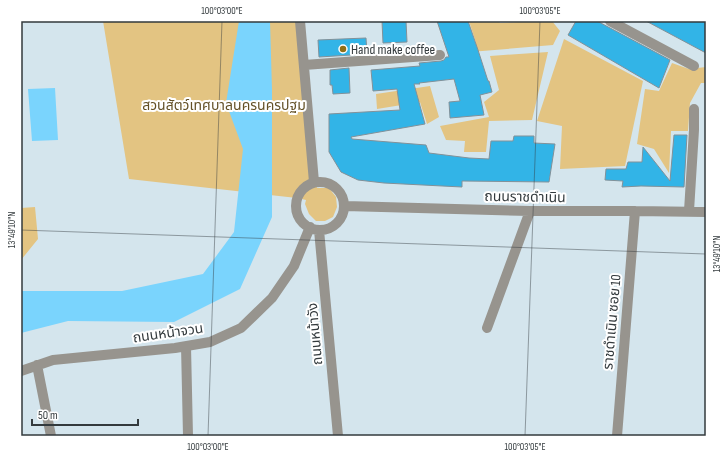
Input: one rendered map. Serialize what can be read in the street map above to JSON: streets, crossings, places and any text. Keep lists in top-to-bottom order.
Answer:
{
  "streets": {
    "street": [
      "ถนนราชดำเนิน",
      "ราชดำเนิน ซอย 10",
      "ถนนหน้าจวน",
      "ถนนหน้าวัง"
    ]
  },
  "crossings": [
    ["ถนนราชดำเนิน", "ราชดำเนิน ซอย 10"],
    ["ถนนราชดำเนิน", "ถนนหน้าจวน"],
    ["ถนนราชดำเนิน", "ถนนหน้าวัง"],
    ["ถนนหน้าจวน", "ถนนหน้าวัง"]
  ],
  "parks": ["สวนสัตว์เทศบาลนครนครปฐม"],
  "places": ["Hand make coffee"],
  "scale_bar": "50 m",
  "coordinates": ["100°03'00\"E", "100°03'05\"E", "13°49'10\"N"]
}
